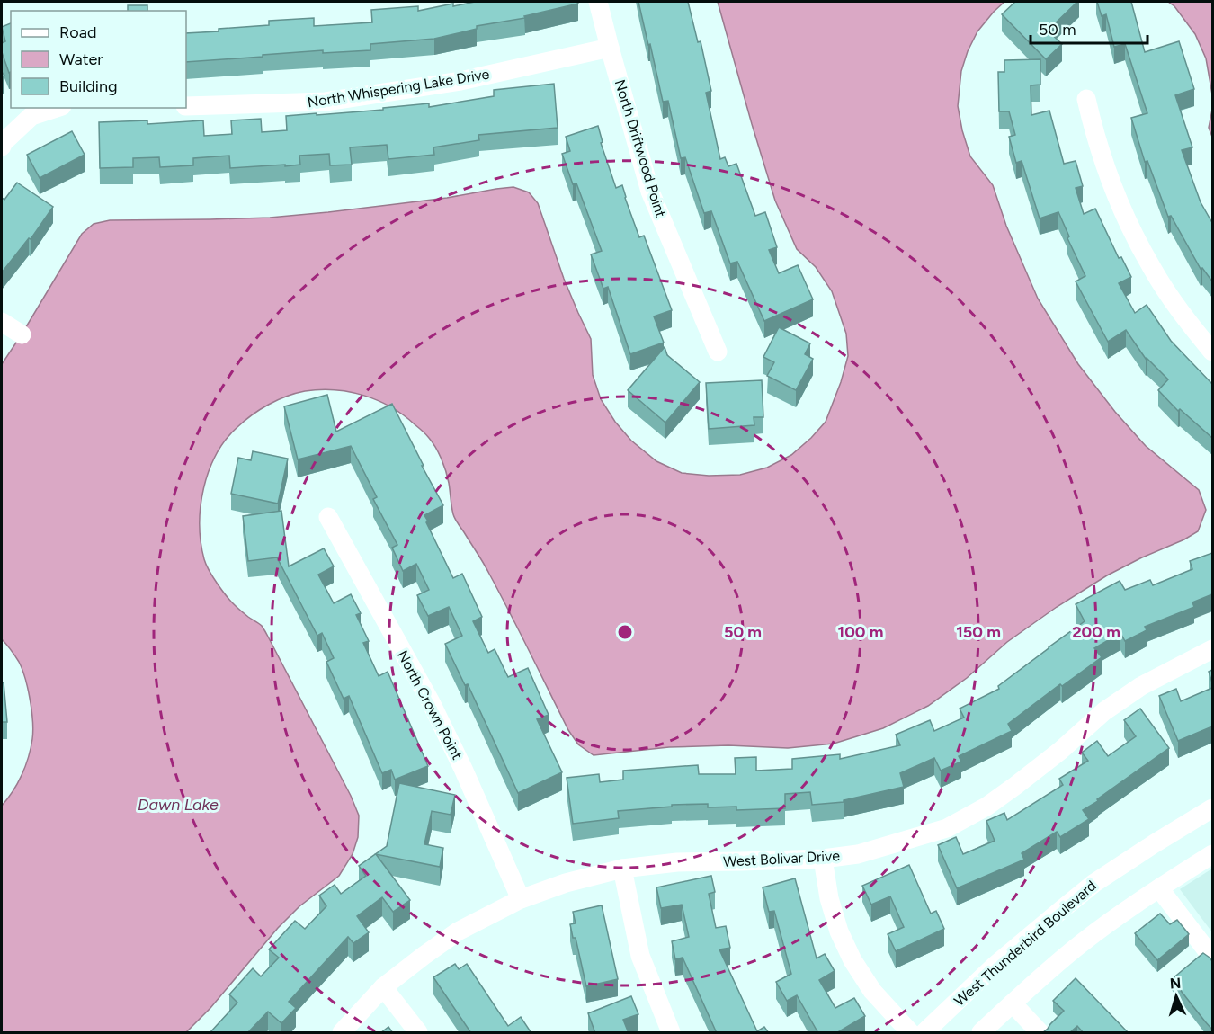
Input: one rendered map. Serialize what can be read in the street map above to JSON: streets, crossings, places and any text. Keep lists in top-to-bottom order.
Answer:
{
  "streets": {
    "street": [
      "North Whispering Lake Drive",
      "North Driftwood Point",
      "North Crown Point",
      "West Bolivar Drive",
      "West Thunderbird Boulevard"
    ]
  },
  "crossings": [
    ["North Whispering Lake Drive", "North Driftwood Point"],
    ["North Crown Point", "West Bolivar Drive"]
  ],
  "water": ["Dawn Lake"],
  "legend": ["Road", "Water", "Building"],
  "scale_bar": "50 m",
  "north": "top",
  "rings": [
    "50 m",
    "100 m",
    "150 m",
    "200 m"
  ]
}
